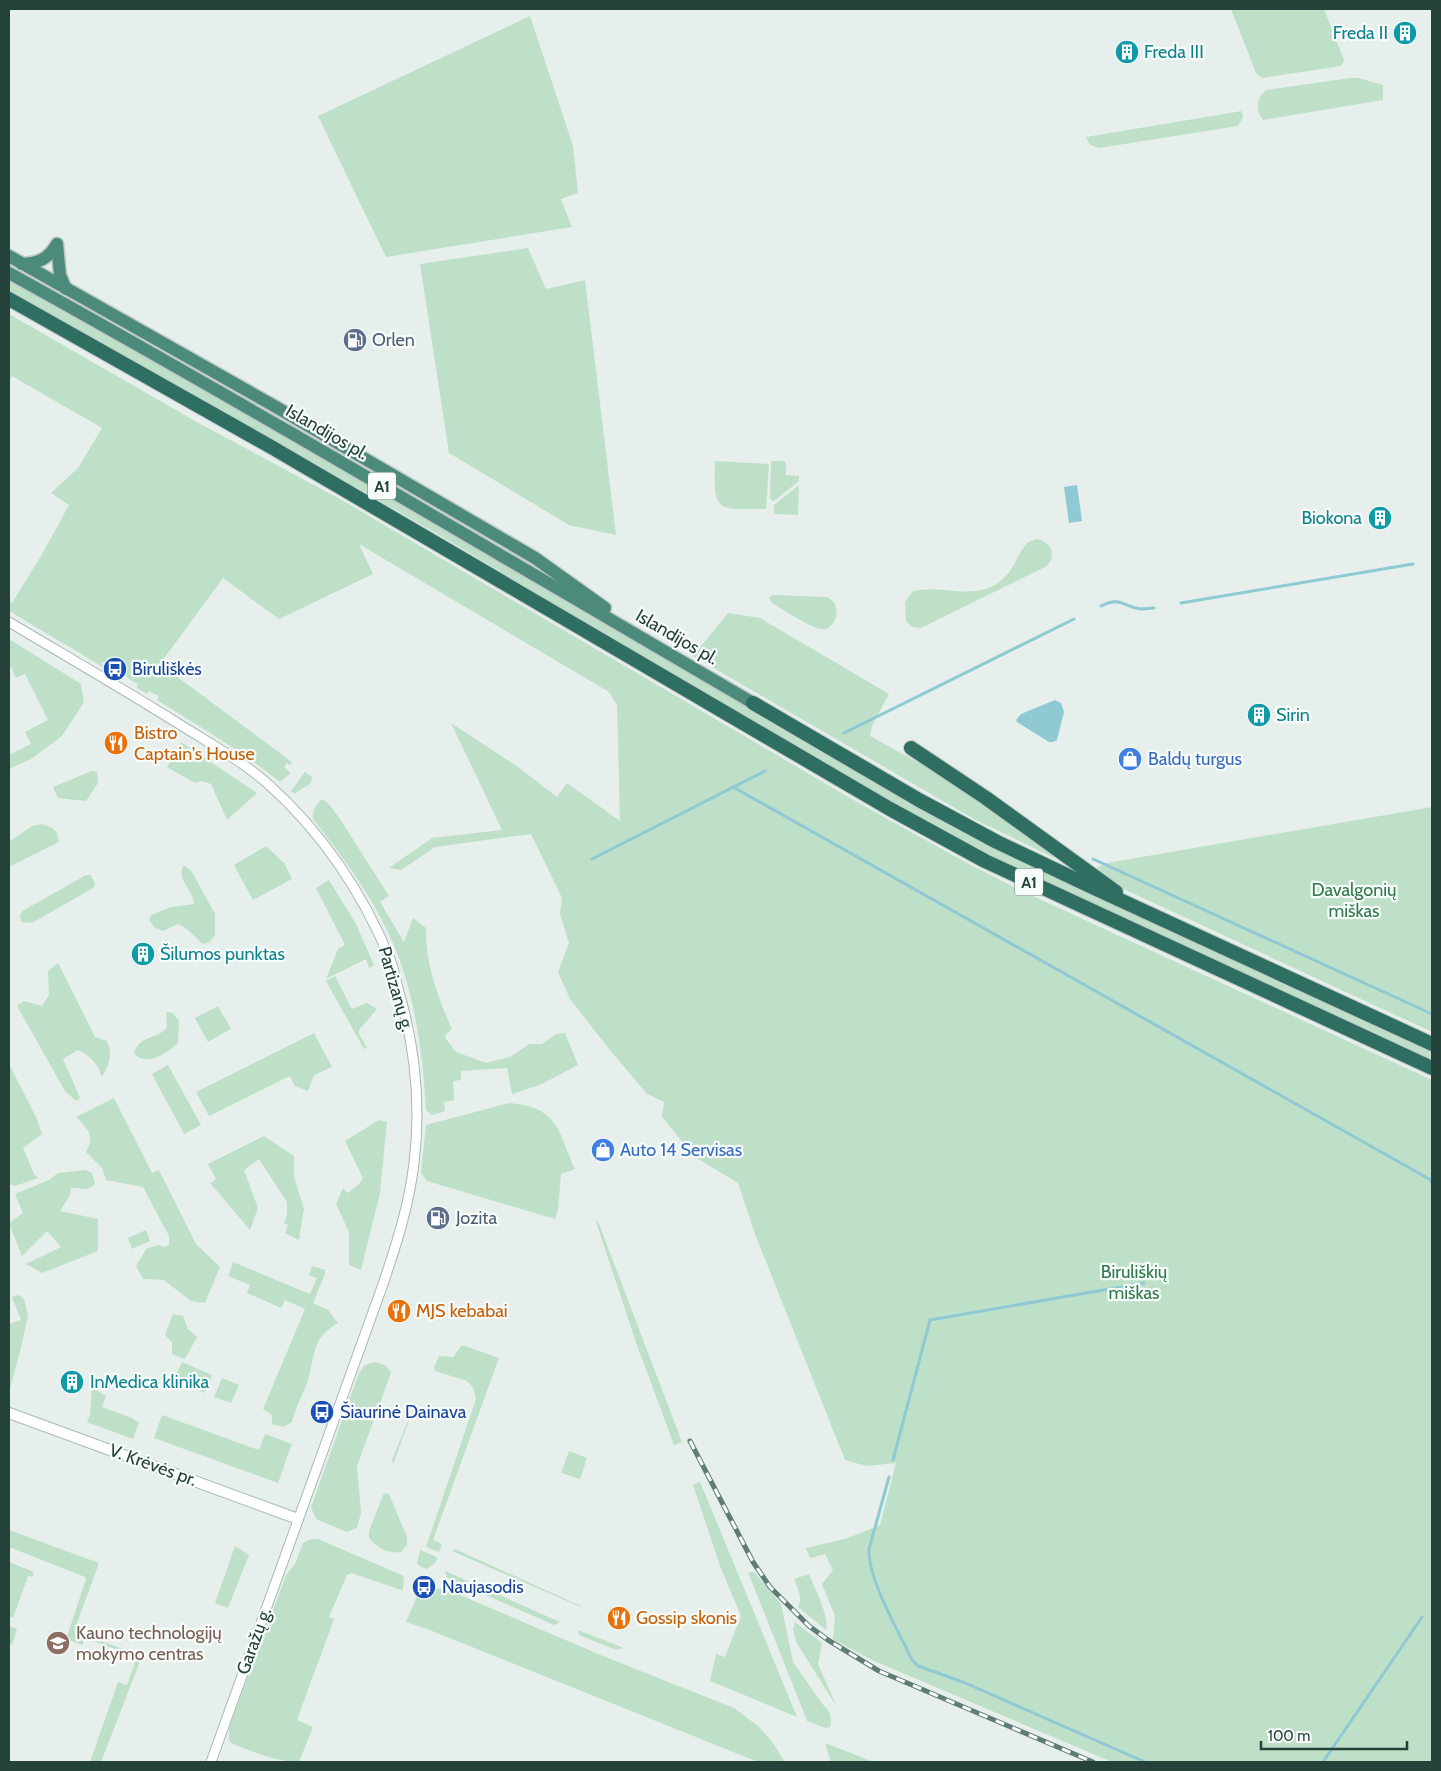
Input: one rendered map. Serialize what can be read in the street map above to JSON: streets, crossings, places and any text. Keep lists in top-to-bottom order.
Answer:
{
  "streets": {
    "highway": ["Islandijos pl.", "A1"],
    "main road": ["V. Krėvės pr."],
    "street": ["Partizanų g.", "Garažų g."]
  },
  "crossings": [
    ["Islandijos pl.", "A1"],
    ["Partizanų g.", "V. Krėvės pr."],
    ["Partizanų g.", "Garažų g."],
    ["V. Krėvės pr.", "Garažų g."]
  ],
  "parks": ["Davalgonių miškas", "Biruliškių miškas"],
  "places": {
    "building": [
      "Freda II",
      "Freda III",
      "Biokona",
      "Sirin",
      "Šilumos punktas",
      "InMedica klinika"
    ],
    "fuel station": ["Orlen", "Jozita"],
    "bus stop": ["Biruliškės", "Šiaurinė Dainava", "Naujasodis"],
    "restaurant": ["Bistro Captain's House", "MJS kebabai", "Gossip skonis"],
    "shop": ["Baldų turgus", "Auto 14 Servisas"],
    "school or university": ["Kauno technologijų mokymo centras"]
  },
  "scale_bar": "100 m"
}
